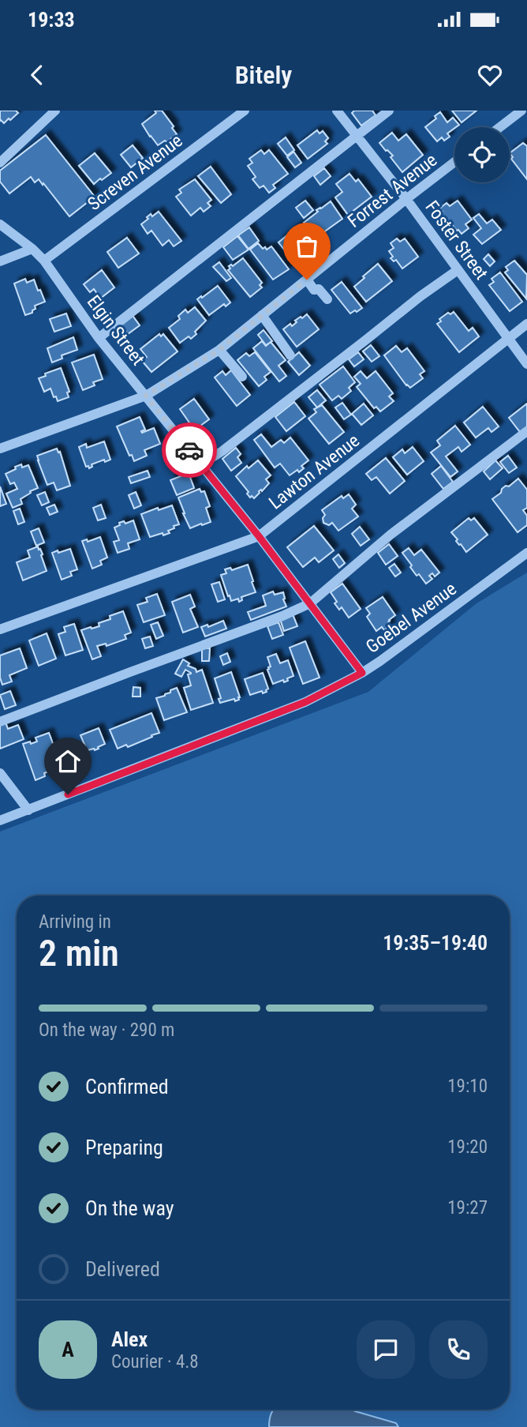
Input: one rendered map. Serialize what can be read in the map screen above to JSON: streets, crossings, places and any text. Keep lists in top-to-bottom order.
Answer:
{
  "streets": {
    "street": [
      "Screven Avenue",
      "Forrest Avenue",
      "Foster Street",
      "Elgin Street",
      "Lawton Avenue",
      "Goebel Avenue"
    ]
  },
  "crossings": [
    ["Screven Avenue", "Elgin Street"],
    ["Forrest Avenue", "Foster Street"],
    ["Forrest Avenue", "Elgin Street"],
    ["Foster Street", "Lawton Avenue"],
    ["Elgin Street", "Lawton Avenue"],
    ["Elgin Street", "Goebel Avenue"]
  ],
  "page": {
    "status": "19:33",
    "header": "Bitely",
    "heading": ["2 min", "Arriving in", "19:35–19:40"],
    "panel": ["Alex", "Courier · 4.8"],
    "bar": "On the way · 290 m",
    "list": [
      ["Confirmed", "19:10"],
      ["Preparing", "19:20"],
      ["On the way", "19:27"],
      "Delivered"
    ],
    "round": "A"
  }
}
